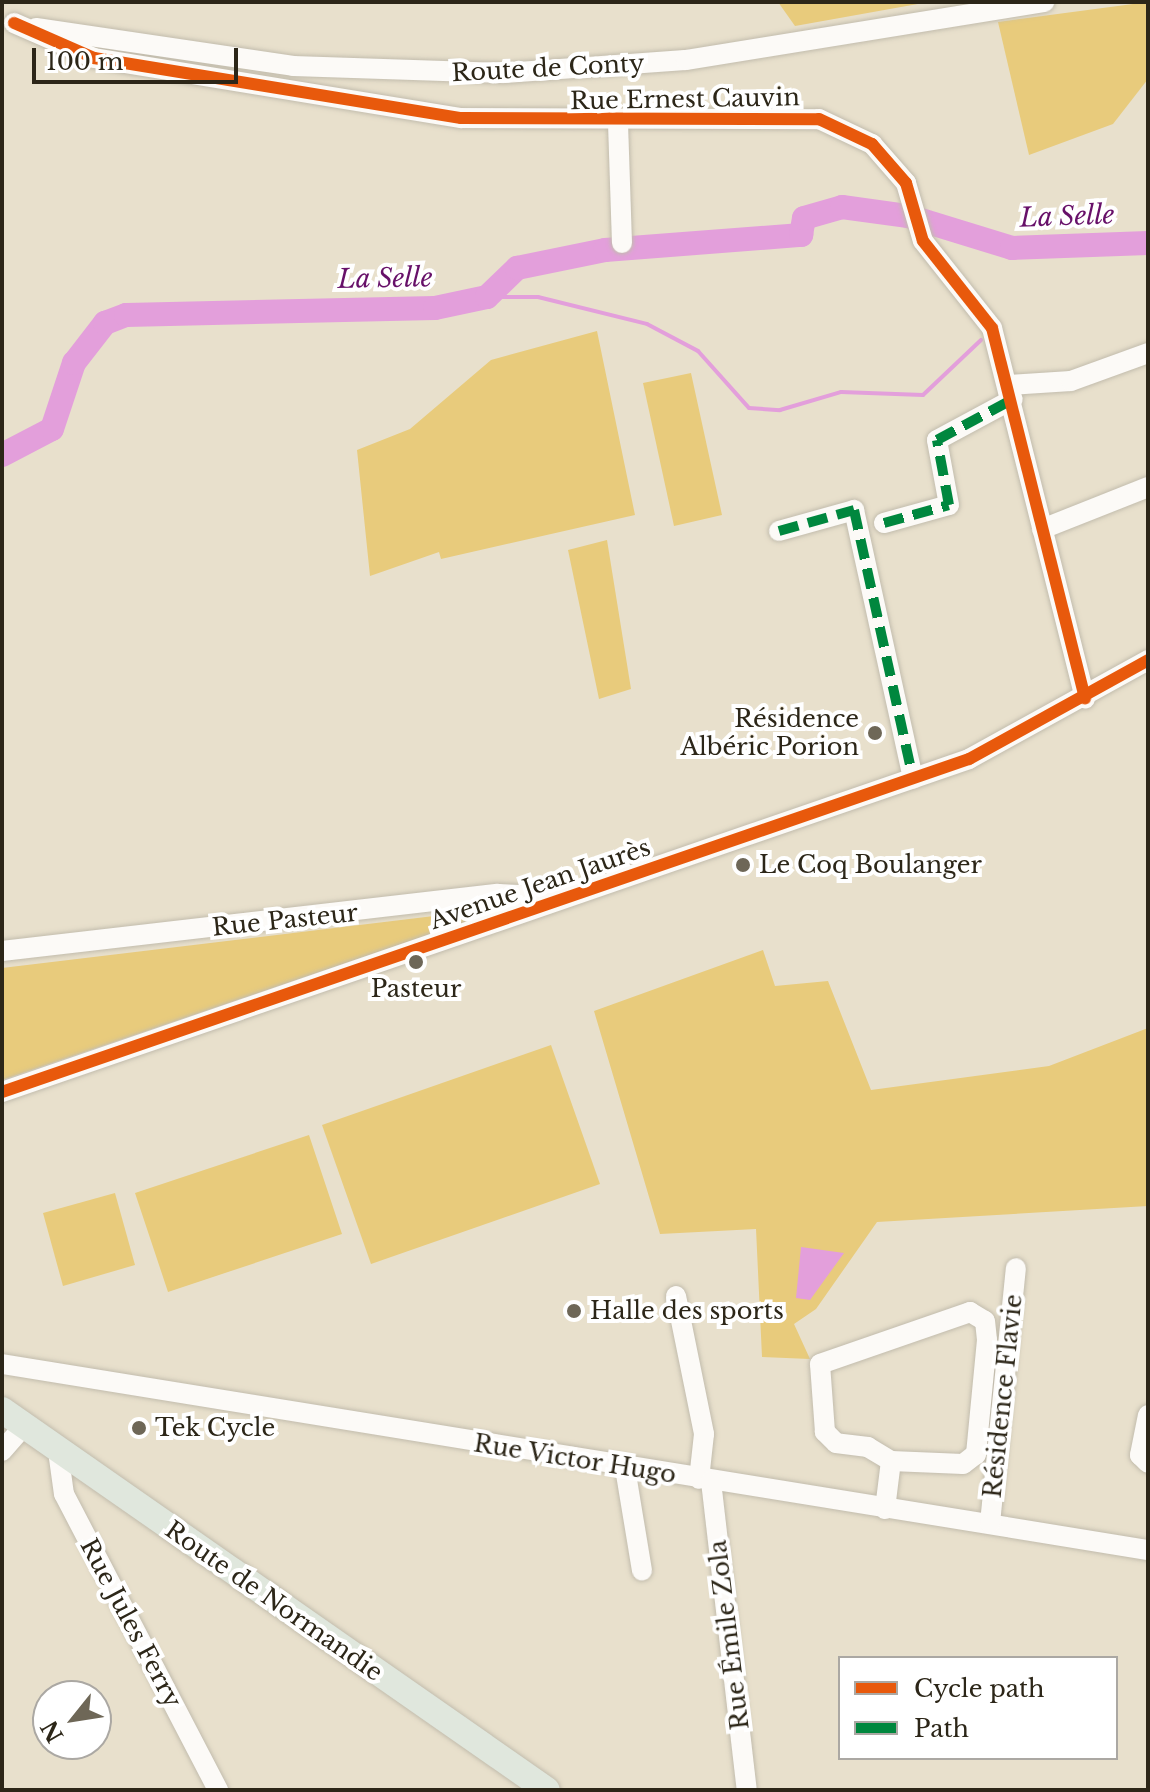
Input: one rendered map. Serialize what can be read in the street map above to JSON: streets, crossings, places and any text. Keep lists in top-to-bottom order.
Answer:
{
  "streets": {
    "main road": ["Route de Normandie"],
    "street": [
      "Route de Conty",
      "Rue Ernest Cauvin",
      "Avenue Jean Jaurès",
      "Rue Pasteur",
      "Résidence Flavie",
      "Rue Victor Hugo",
      "Rue Jules Ferry",
      "Rue Émile Zola"
    ]
  },
  "crossings": [
    ["Route de Conty", "Rue Ernest Cauvin"],
    ["Rue Ernest Cauvin", "Avenue Jean Jaurès"],
    ["Avenue Jean Jaurès", "Rue Pasteur"],
    ["Résidence Flavie", "Rue Victor Hugo"],
    ["Rue Victor Hugo", "Rue Émile Zola"],
    ["Route de Normandie", "Rue Jules Ferry"]
  ],
  "water": ["La Selle"],
  "places": [
    "Résidence Albéric Porion",
    "Le Coq Boulanger",
    "Pasteur",
    "Halle des sports",
    "Tek Cycle"
  ],
  "legend": ["Cycle path", "Path"],
  "scale_bar": "100 m",
  "north": "bottom left"
}
